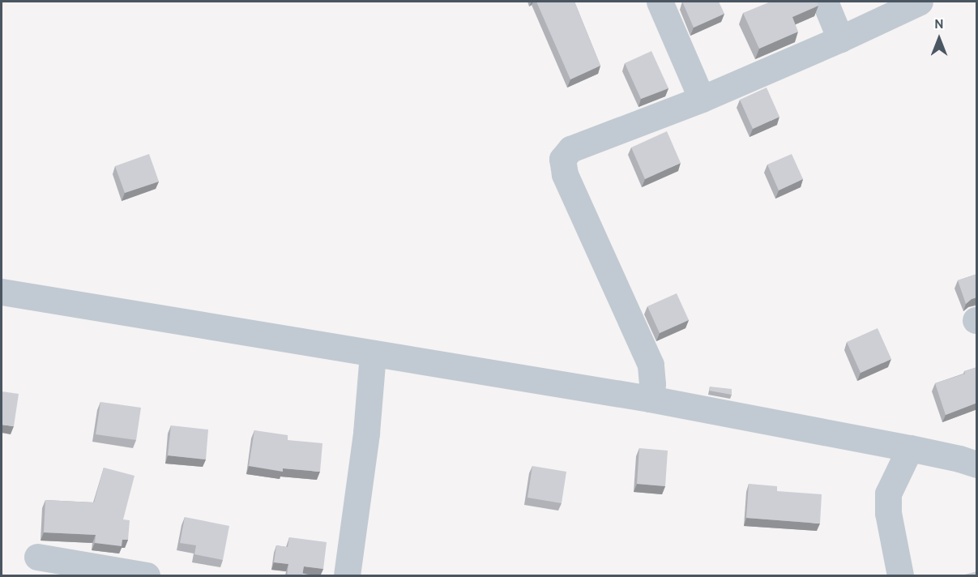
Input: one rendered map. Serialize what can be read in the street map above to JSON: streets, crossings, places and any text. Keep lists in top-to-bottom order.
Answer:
{
  "north": "top"
}
